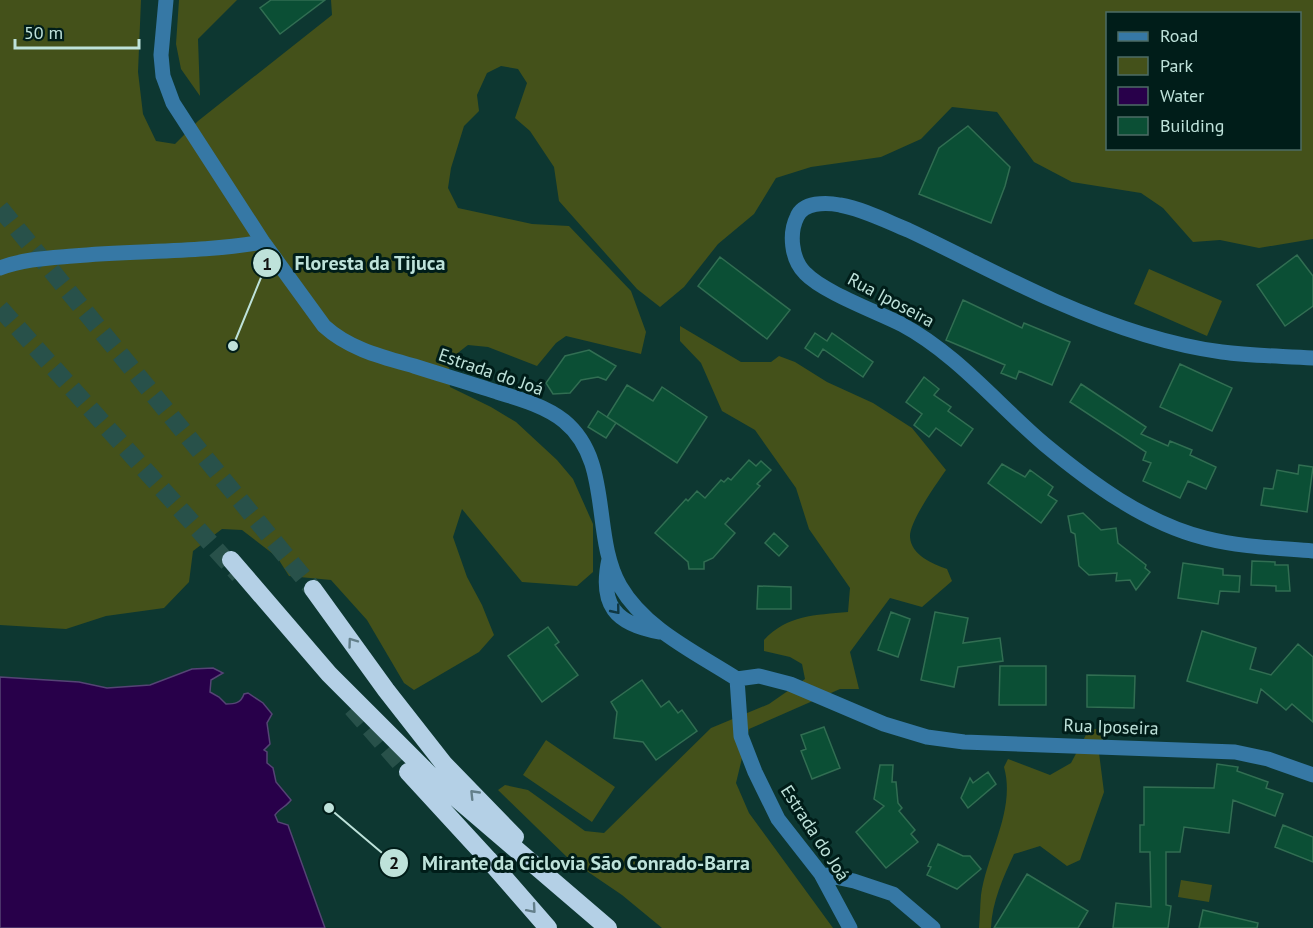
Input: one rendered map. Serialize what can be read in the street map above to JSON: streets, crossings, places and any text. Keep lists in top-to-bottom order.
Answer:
{
  "streets": {
    "street": ["Rua Iposeira", "Estrada do Joá"]
  },
  "crossings": [
    ["Rua Iposeira", "Estrada do Joá"]
  ],
  "places": ["Floresta da Tijuca", "Mirante da Ciclovia São Conrado-Barra"],
  "legend": [
    "Road",
    "Park",
    "Water",
    "Building"
  ],
  "scale_bar": "50 m"
}
